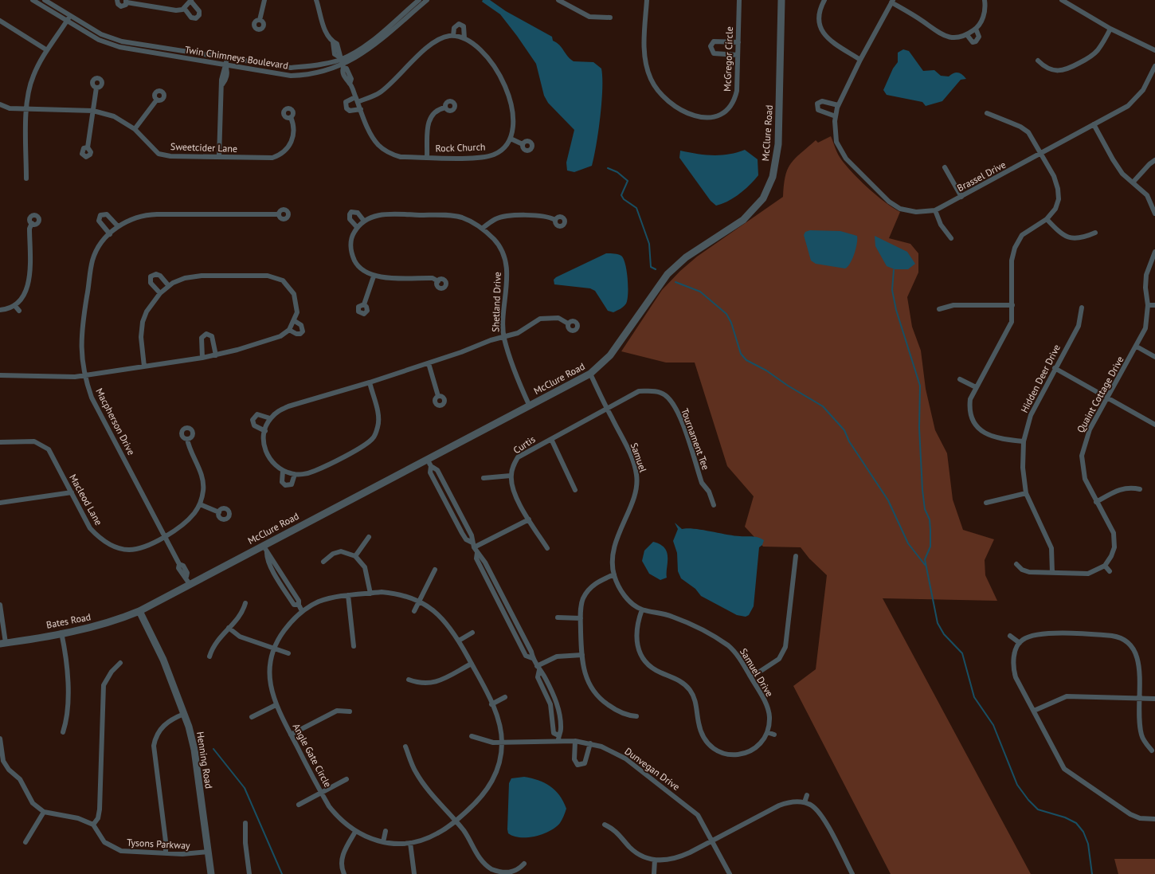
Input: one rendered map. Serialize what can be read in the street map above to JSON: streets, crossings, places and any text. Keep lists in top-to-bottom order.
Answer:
{
  "streets": {
    "street": [
      "Twin Chimneys Boulevard",
      "McGregor Circle",
      "McClure Road",
      "Sweetcider Lane",
      "Rock Church",
      "Brassel Drive",
      "Shetland Drive",
      "Hidden Deer Drive",
      "Quaint Cottage Drive",
      "Macpherson Drive",
      "Tournament Tee",
      "Curtis",
      "Samuel",
      "Macleod Lane",
      "Bates Road",
      "Samuel Drive",
      "Angle Gate Circle",
      "Henning Road",
      "Dunvegan Drive",
      "Tysons Parkway"
    ]
  },
  "crossings": [
    ["Twin Chimneys Boulevard", "Rock Church"],
    ["McClure Road", "Shetland Drive"],
    ["McClure Road", "Macpherson Drive"],
    ["McClure Road", "Samuel"],
    ["McClure Road", "Bates Road"],
    ["McClure Road", "Henning Road"],
    ["Macpherson Drive", "Macleod Lane"],
    ["Tournament Tee", "Curtis"],
    ["Tournament Tee", "Samuel"],
    ["Curtis", "Samuel"],
    ["Samuel", "Samuel Drive"],
    ["Bates Road", "Henning Road"],
    ["Angle Gate Circle", "Dunvegan Drive"],
    ["Henning Road", "Tysons Parkway"]
  ]
}
